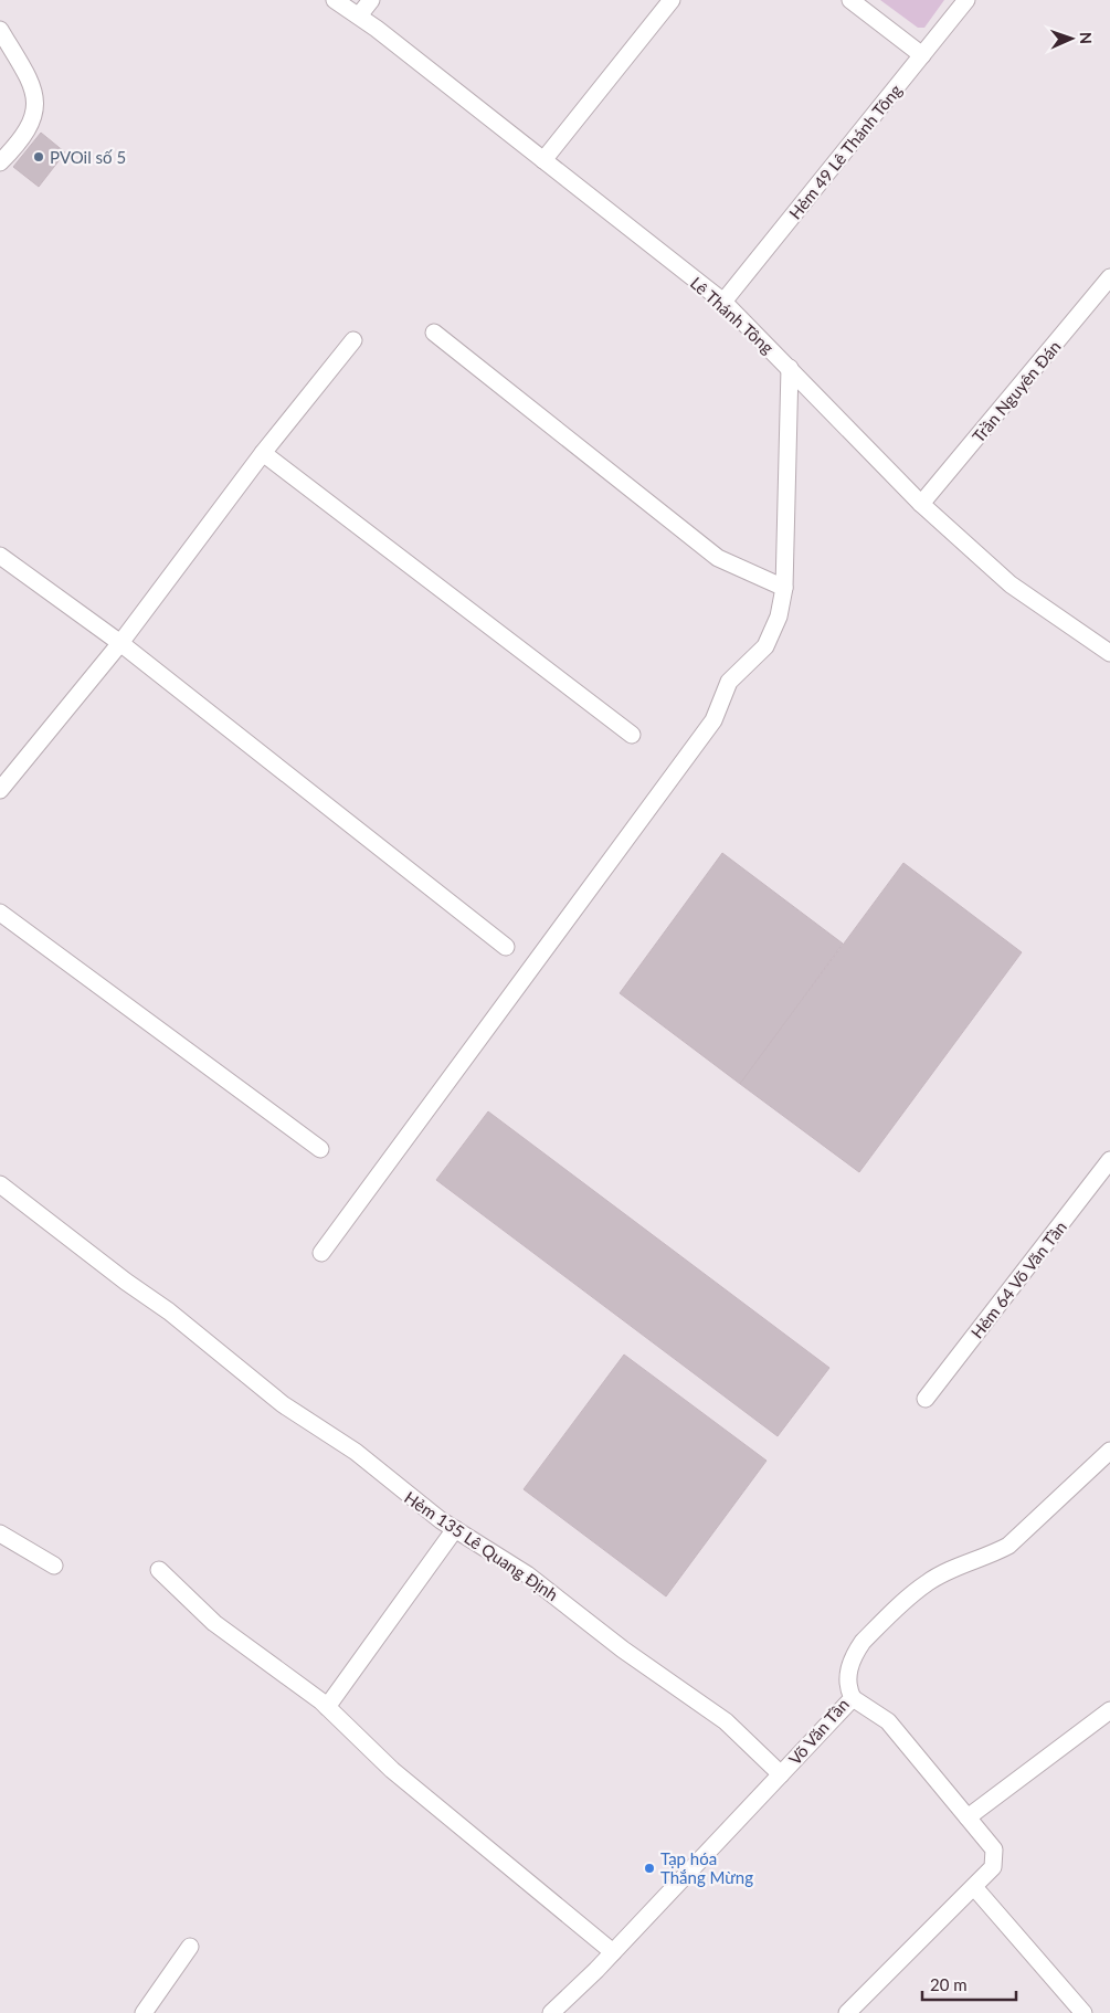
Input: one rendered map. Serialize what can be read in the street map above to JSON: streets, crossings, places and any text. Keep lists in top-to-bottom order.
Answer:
{
  "streets": {
    "street": [
      "Hẻm 49 Lê Thánh Tông",
      "Lê Thánh Tông",
      "Trần Nguyên Đán",
      "Hẻm 64 Võ Văn Tần",
      "Hẻm 135 Lê Quang Định",
      "Võ Văn Tần"
    ]
  },
  "crossings": [
    ["Hẻm 49 Lê Thánh Tông", "Lê Thánh Tông"],
    ["Lê Thánh Tông", "Trần Nguyên Đán"],
    ["Hẻm 135 Lê Quang Định", "Võ Văn Tần"]
  ],
  "places": ["PVOil số 5", "Tạp hóa Thắng Mừng"],
  "scale_bar": "20 m",
  "north": "right"
}
